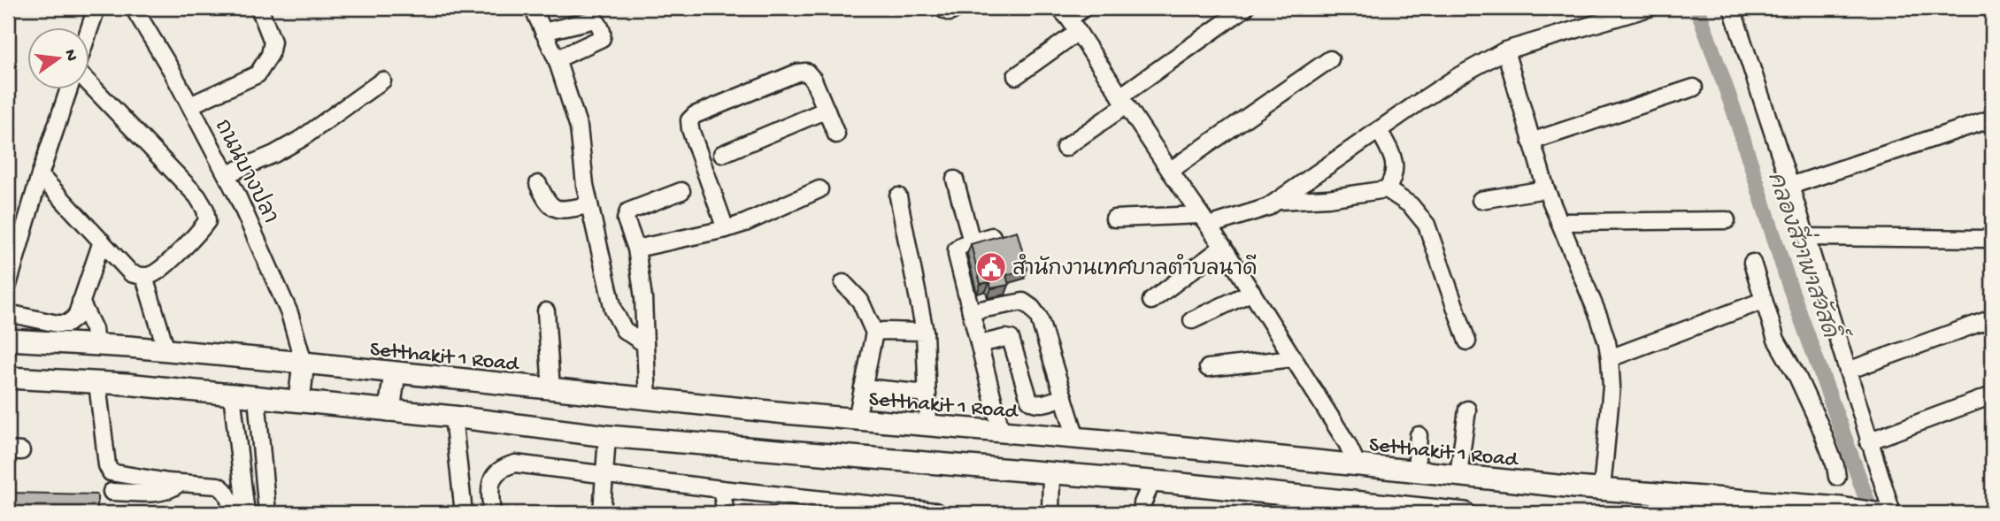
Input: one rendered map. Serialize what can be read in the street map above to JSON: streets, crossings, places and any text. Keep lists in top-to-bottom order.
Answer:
{
  "streets": {
    "main road": ["Setthakit 1 Road"],
    "street": ["ถนนบางปลา"]
  },
  "crossings": [
    ["ถนนบางปลา", "Setthakit 1 Road"]
  ],
  "water": ["คลองสี่วาพาสวัสดิ์"],
  "places": {
    "public building": ["สำนักงานเทศบาลตำบลนาดี"]
  },
  "north": "right"
}
